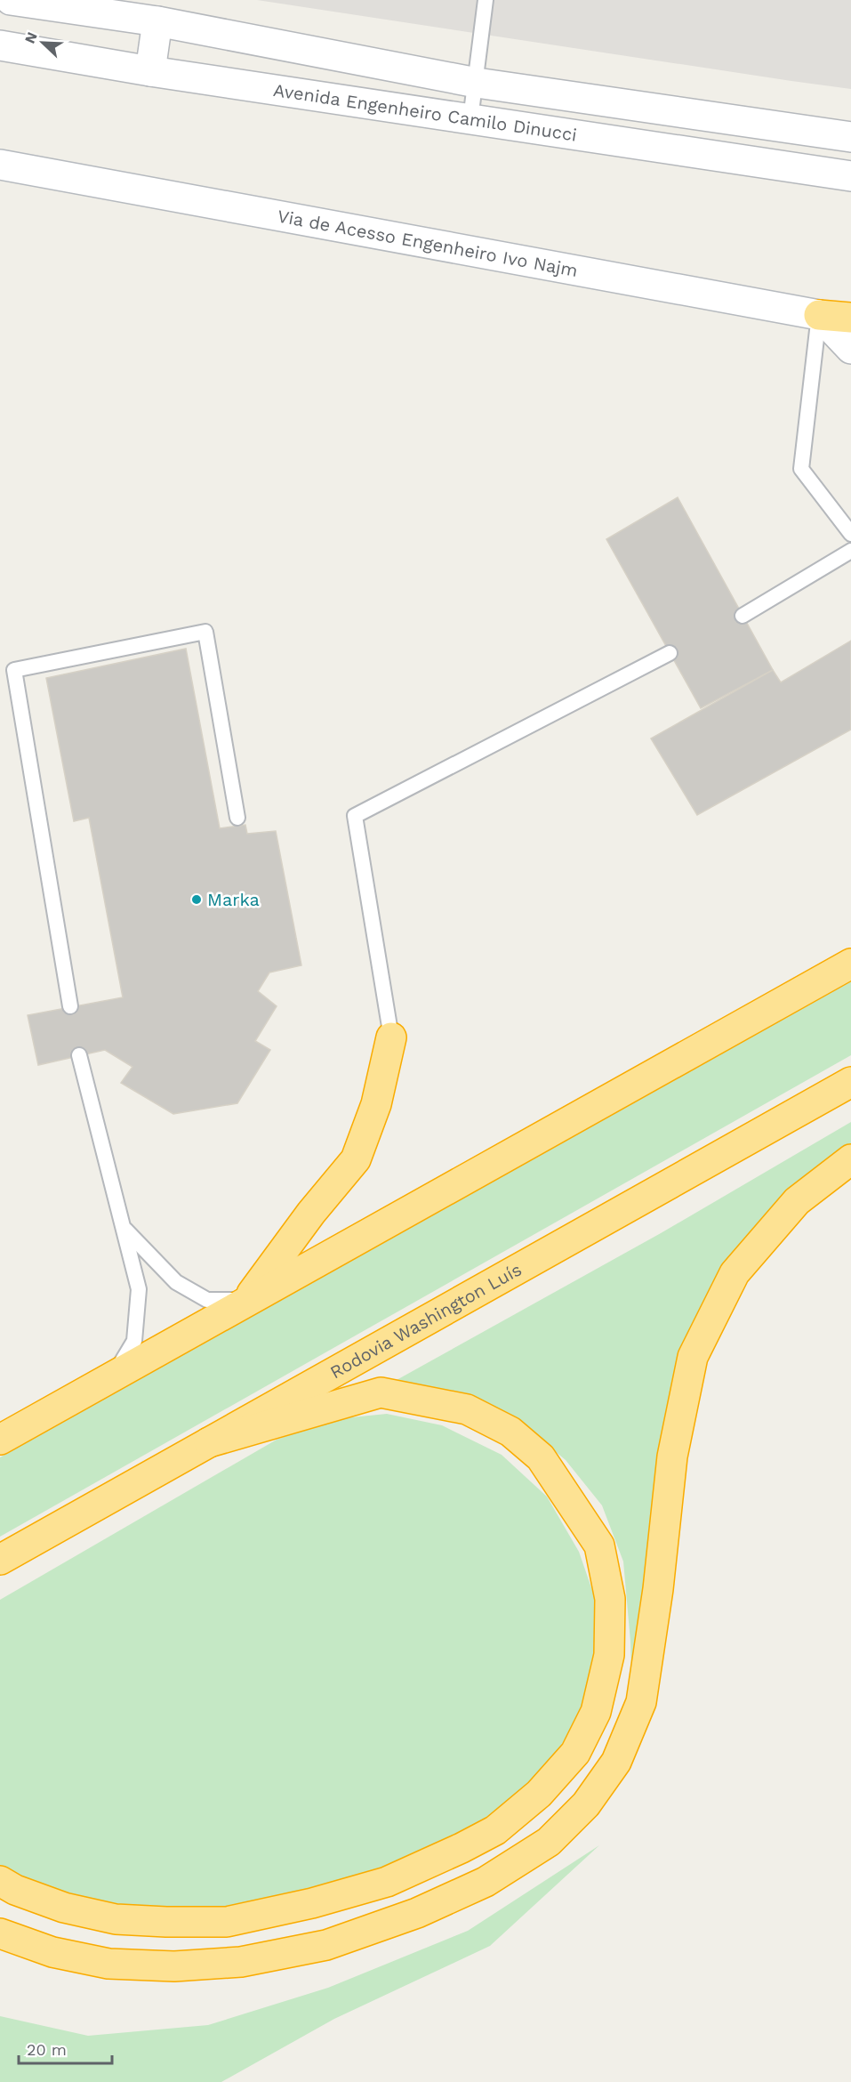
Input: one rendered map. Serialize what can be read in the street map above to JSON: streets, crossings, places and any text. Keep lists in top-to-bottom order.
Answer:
{
  "streets": {
    "highway": ["Rodovia Washington Luís"],
    "street": ["Avenida Engenheiro Camilo Dinucci", "Via de Acesso Engenheiro Ivo Najm"]
  },
  "places": ["Marka"],
  "scale_bar": "20 m",
  "north": "top left"
}
